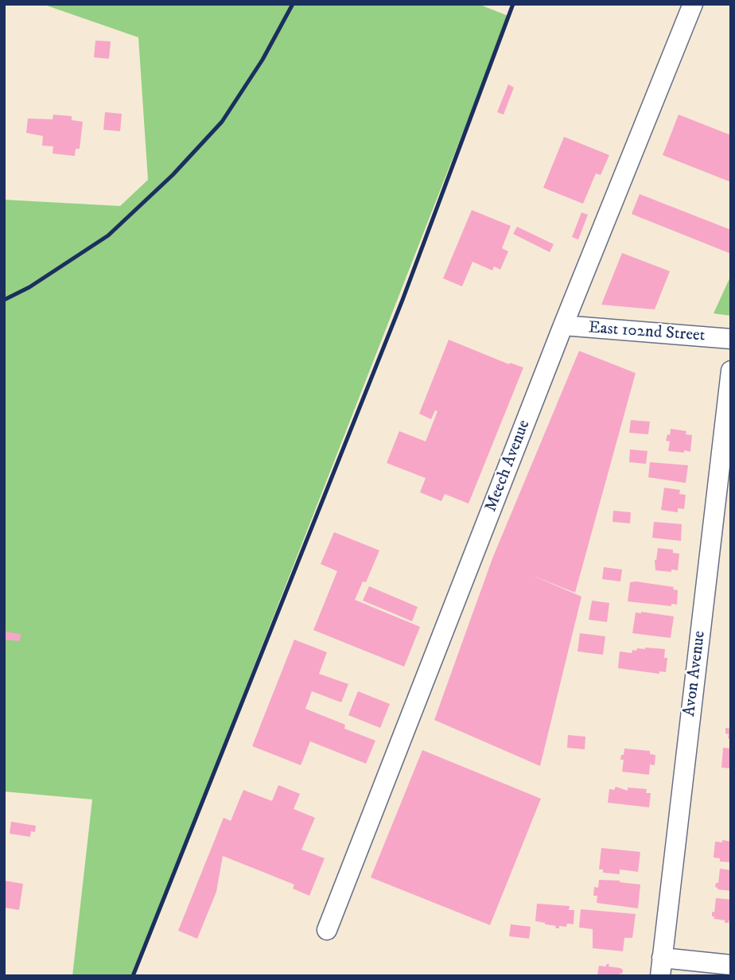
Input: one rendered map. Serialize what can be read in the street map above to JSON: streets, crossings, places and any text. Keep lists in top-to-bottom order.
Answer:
{
  "streets": {
    "street": ["East 102nd Street", "Meech Avenue", "Avon Avenue"]
  },
  "crossings": [
    ["East 102nd Street", "Meech Avenue"]
  ]
}
